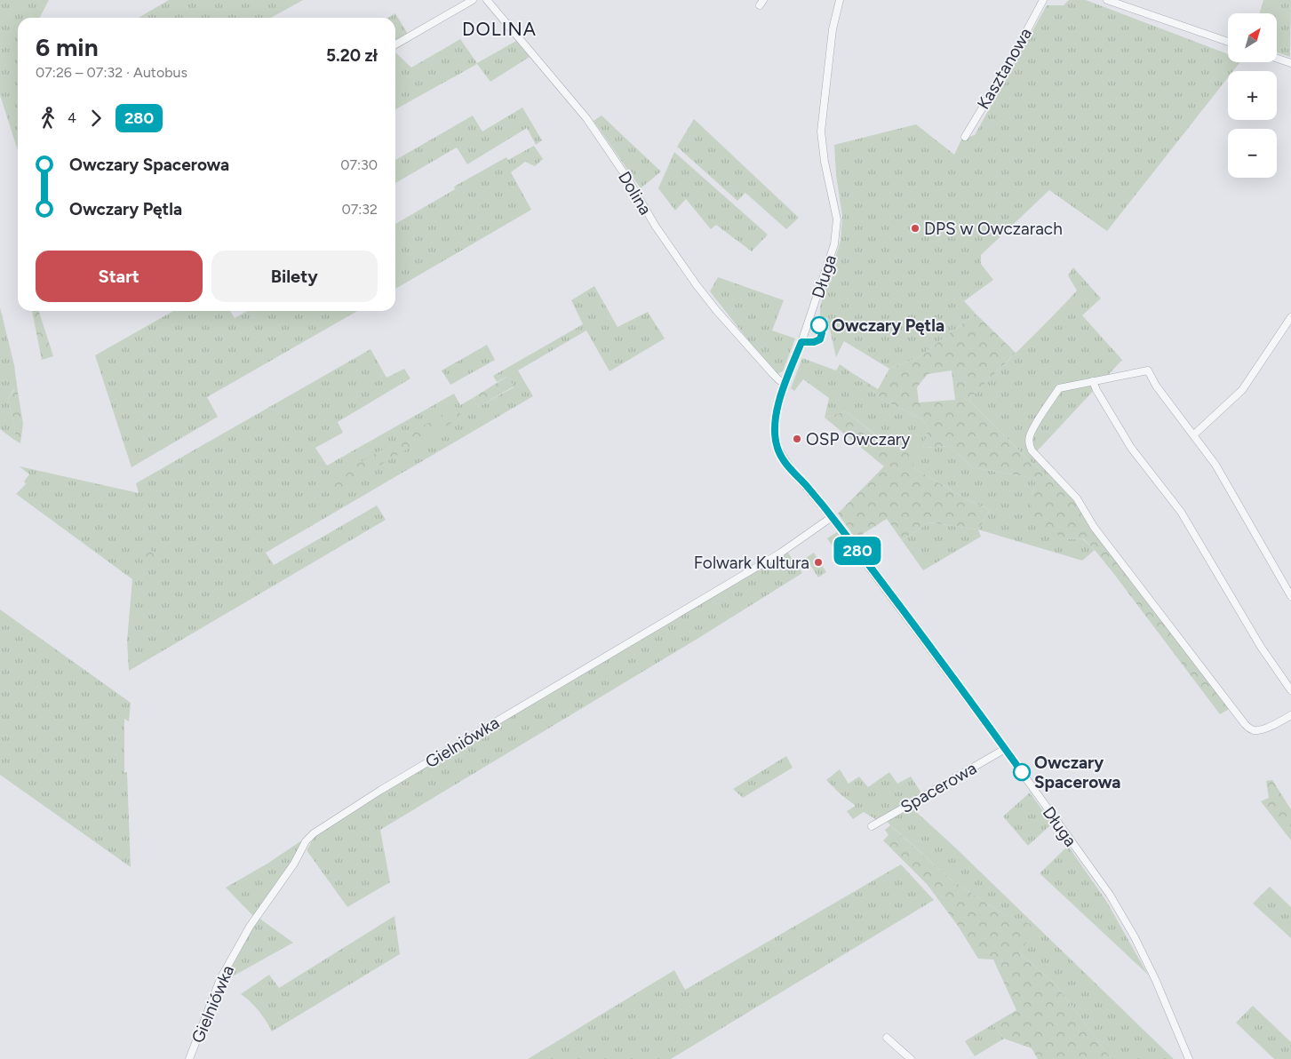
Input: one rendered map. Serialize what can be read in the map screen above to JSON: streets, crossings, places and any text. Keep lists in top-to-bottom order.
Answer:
{
  "streets": {
    "street": [
      "Kasztanowa",
      "Dolina",
      "Długa",
      "Gielniówka",
      "Spacerowa"
    ]
  },
  "crossings": [
    ["Dolina", "Długa"],
    ["Długa", "Gielniówka"],
    ["Długa", "Spacerowa"]
  ],
  "districts": ["DOLINA"],
  "places": [
    "DPS w Owczarach",
    "Owczary Pętla",
    "OSP Owczary",
    "Folwark Kultura",
    "Owczary Spacerowa"
  ],
  "lines": ["bus line 280"],
  "north": "top right",
  "page": {
    "on_map": "280",
    "map_buttons": ["+", "−"],
    "heading": ["6 min", "07:26 – 07:32 · Autobus", "5.20 zł"],
    "legs": ["4", "280"],
    "list": [
      {
        "name": "Owczary Spacerowa",
        "value": "07:30"
      },
      {
        "name": "Owczary Pętla",
        "value": "07:32"
      }
    ],
    "buttons": ["Start", "Bilety"]
  }
}
